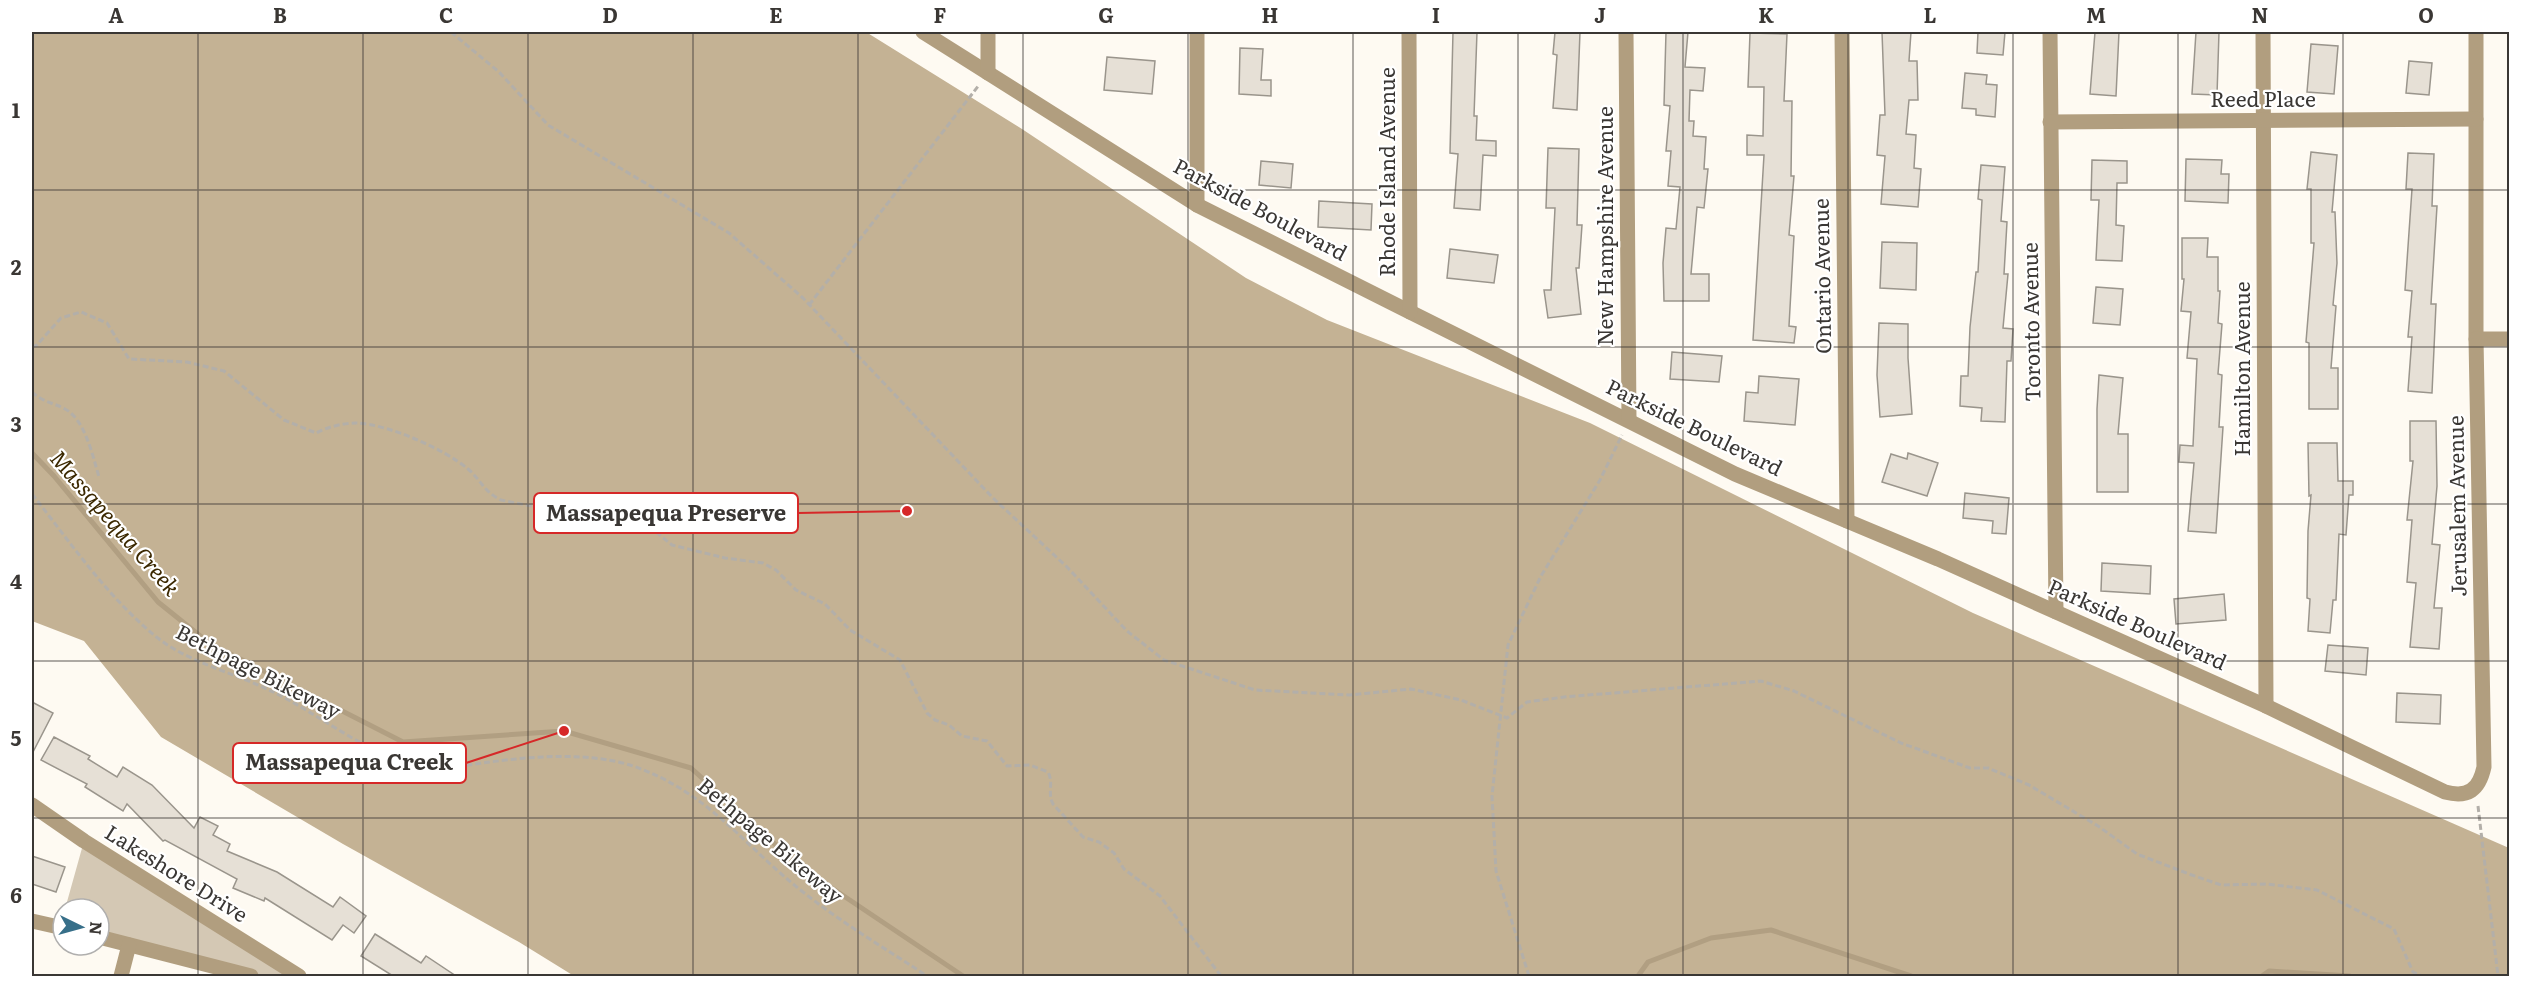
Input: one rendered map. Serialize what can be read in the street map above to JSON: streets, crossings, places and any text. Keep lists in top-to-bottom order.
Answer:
{
  "streets": {
    "street": [
      "Reed Place",
      "Rhode Island Avenue",
      "Parkside Boulevard",
      "New Hampshire Avenue",
      "Ontario Avenue",
      "Toronto Avenue",
      "Hamilton Avenue",
      "Jerusalem Avenue",
      "Lakeshore Drive"
    ],
    "path": ["Bethpage Bikeway"]
  },
  "crossings": [
    ["Reed Place", "Toronto Avenue"],
    ["Reed Place", "Hamilton Avenue"],
    ["Reed Place", "Jerusalem Avenue"],
    ["Rhode Island Avenue", "Parkside Boulevard"],
    ["Parkside Boulevard", "New Hampshire Avenue"],
    ["Parkside Boulevard", "Ontario Avenue"],
    ["Parkside Boulevard", "Toronto Avenue"],
    ["Parkside Boulevard", "Hamilton Avenue"],
    ["Parkside Boulevard", "Jerusalem Avenue"]
  ],
  "water": ["Massapequa Creek"],
  "places": ["Massapequa Preserve", "Massapequa Creek"],
  "north": "right",
  "grid": {
    "columns": [
      "A",
      "B",
      "C",
      "D",
      "E",
      "F",
      "G",
      "H",
      "I",
      "J",
      "K",
      "L",
      "M",
      "N",
      "O"
    ],
    "rows": [
      "1",
      "2",
      "3",
      "4",
      "5",
      "6"
    ]
  }
}
